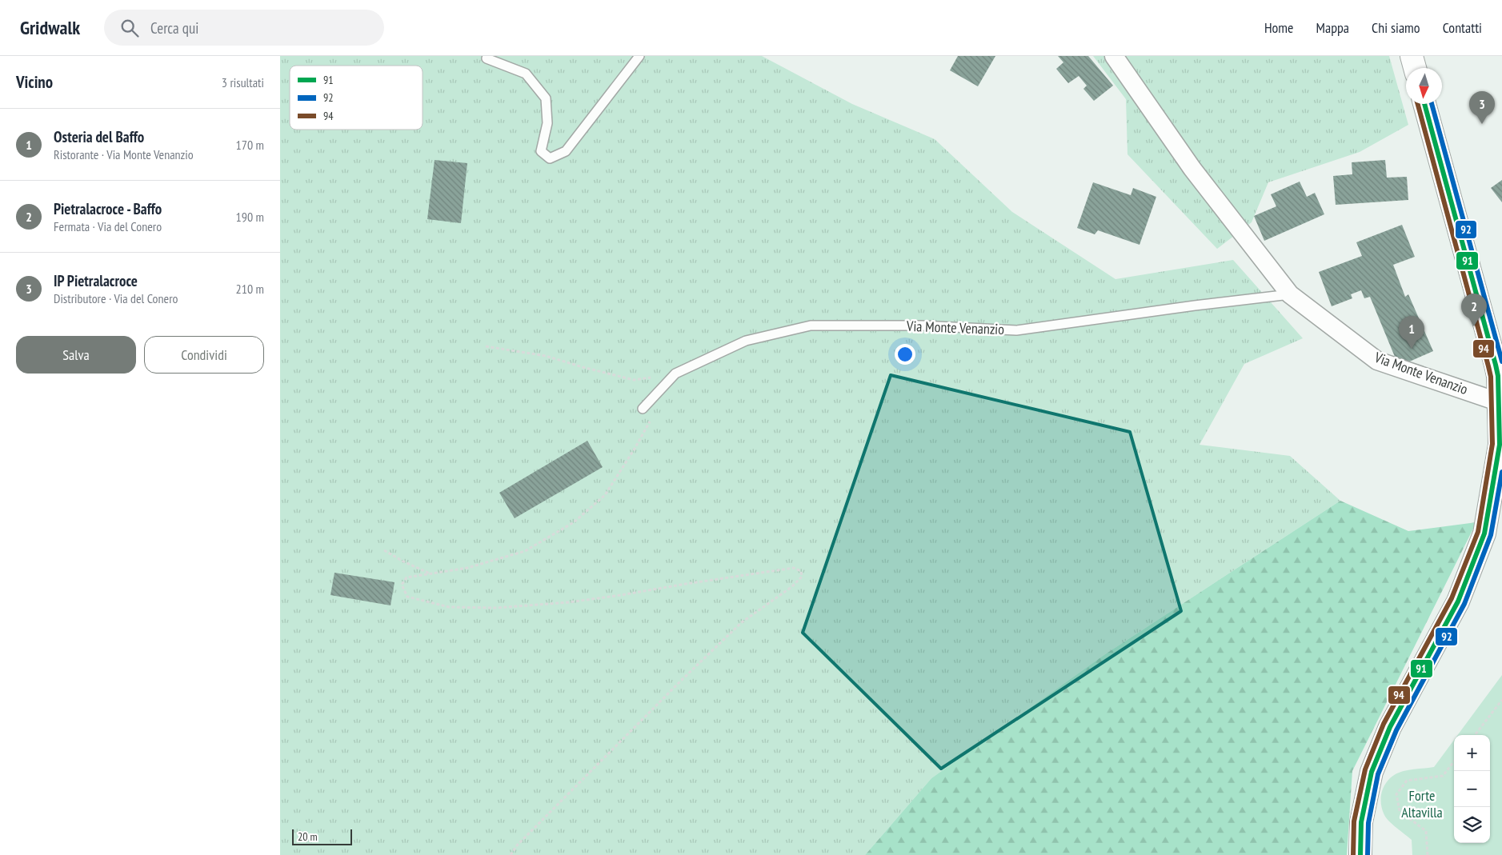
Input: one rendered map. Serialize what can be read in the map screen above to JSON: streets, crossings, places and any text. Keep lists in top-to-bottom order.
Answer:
{
  "streets": {
    "street": ["Via Monte Venanzio"]
  },
  "parks": ["Forte Altavilla"],
  "lines": ["transit line 91", "transit line 92", "transit line 94"],
  "legend": ["91", "92", "94"],
  "scale_bar": "20 m",
  "north": "bottom",
  "page": {
    "header": "Gridwalk",
    "search": "Cerca qui",
    "nav": [
      "Home",
      "Mappa",
      "Chi siamo",
      "Contatti"
    ],
    "heading": ["Vicino", "3 risultati"],
    "pins": ["3", "2", "1"],
    "list": [
      {
        "mark": "1",
        "name": "Osteria del Baffo",
        "note": "Ristorante · Via Monte Venanzio",
        "value": "170 m"
      },
      {
        "mark": "2",
        "name": "Pietralacroce - Baffo",
        "note": "Fermata · Via del Conero",
        "value": "190 m"
      },
      {
        "mark": "3",
        "name": "IP Pietralacroce",
        "note": "Distributore · Via del Conero",
        "value": "210 m"
      }
    ],
    "buttons": ["Salva", "Condividi"],
    "map_buttons": ["+", "−"],
    "scale": "20 m"
  }
}
